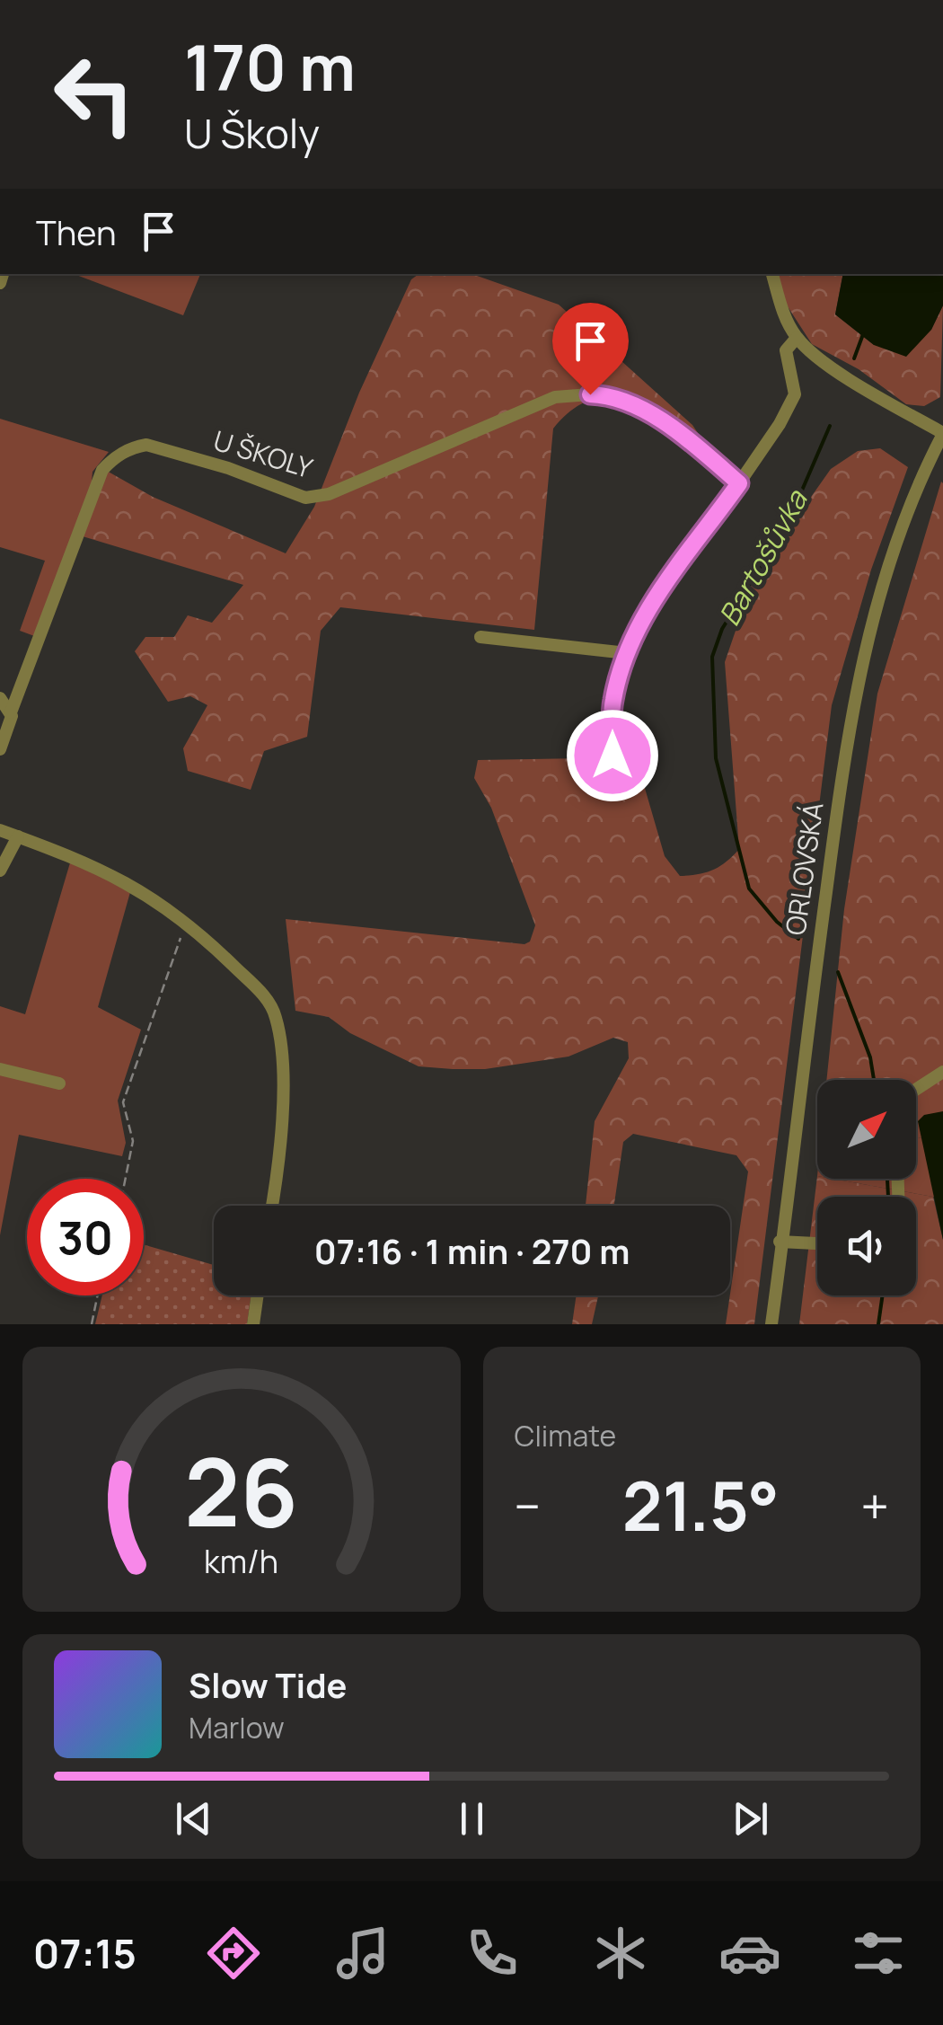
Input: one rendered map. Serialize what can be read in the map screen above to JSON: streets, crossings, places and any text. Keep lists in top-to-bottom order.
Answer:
{
  "streets": {
    "street": ["U ŠKOLY", "ORLOVSKÁ"]
  },
  "water": ["Bartošůvka"],
  "north": "top right",
  "page": {
    "turn": ["170 m", "U Školy"],
    "then": "Then",
    "limit": "30",
    "trip": "07:16 · 1 min · 270 m",
    "tile": "Climate",
    "heat": ["−", "21.5°", "+"],
    "song": ["Slow Tide", "Marlow"],
    "tabs": "07:15",
    "gauge": ["26", "km/h"]
  }
}
